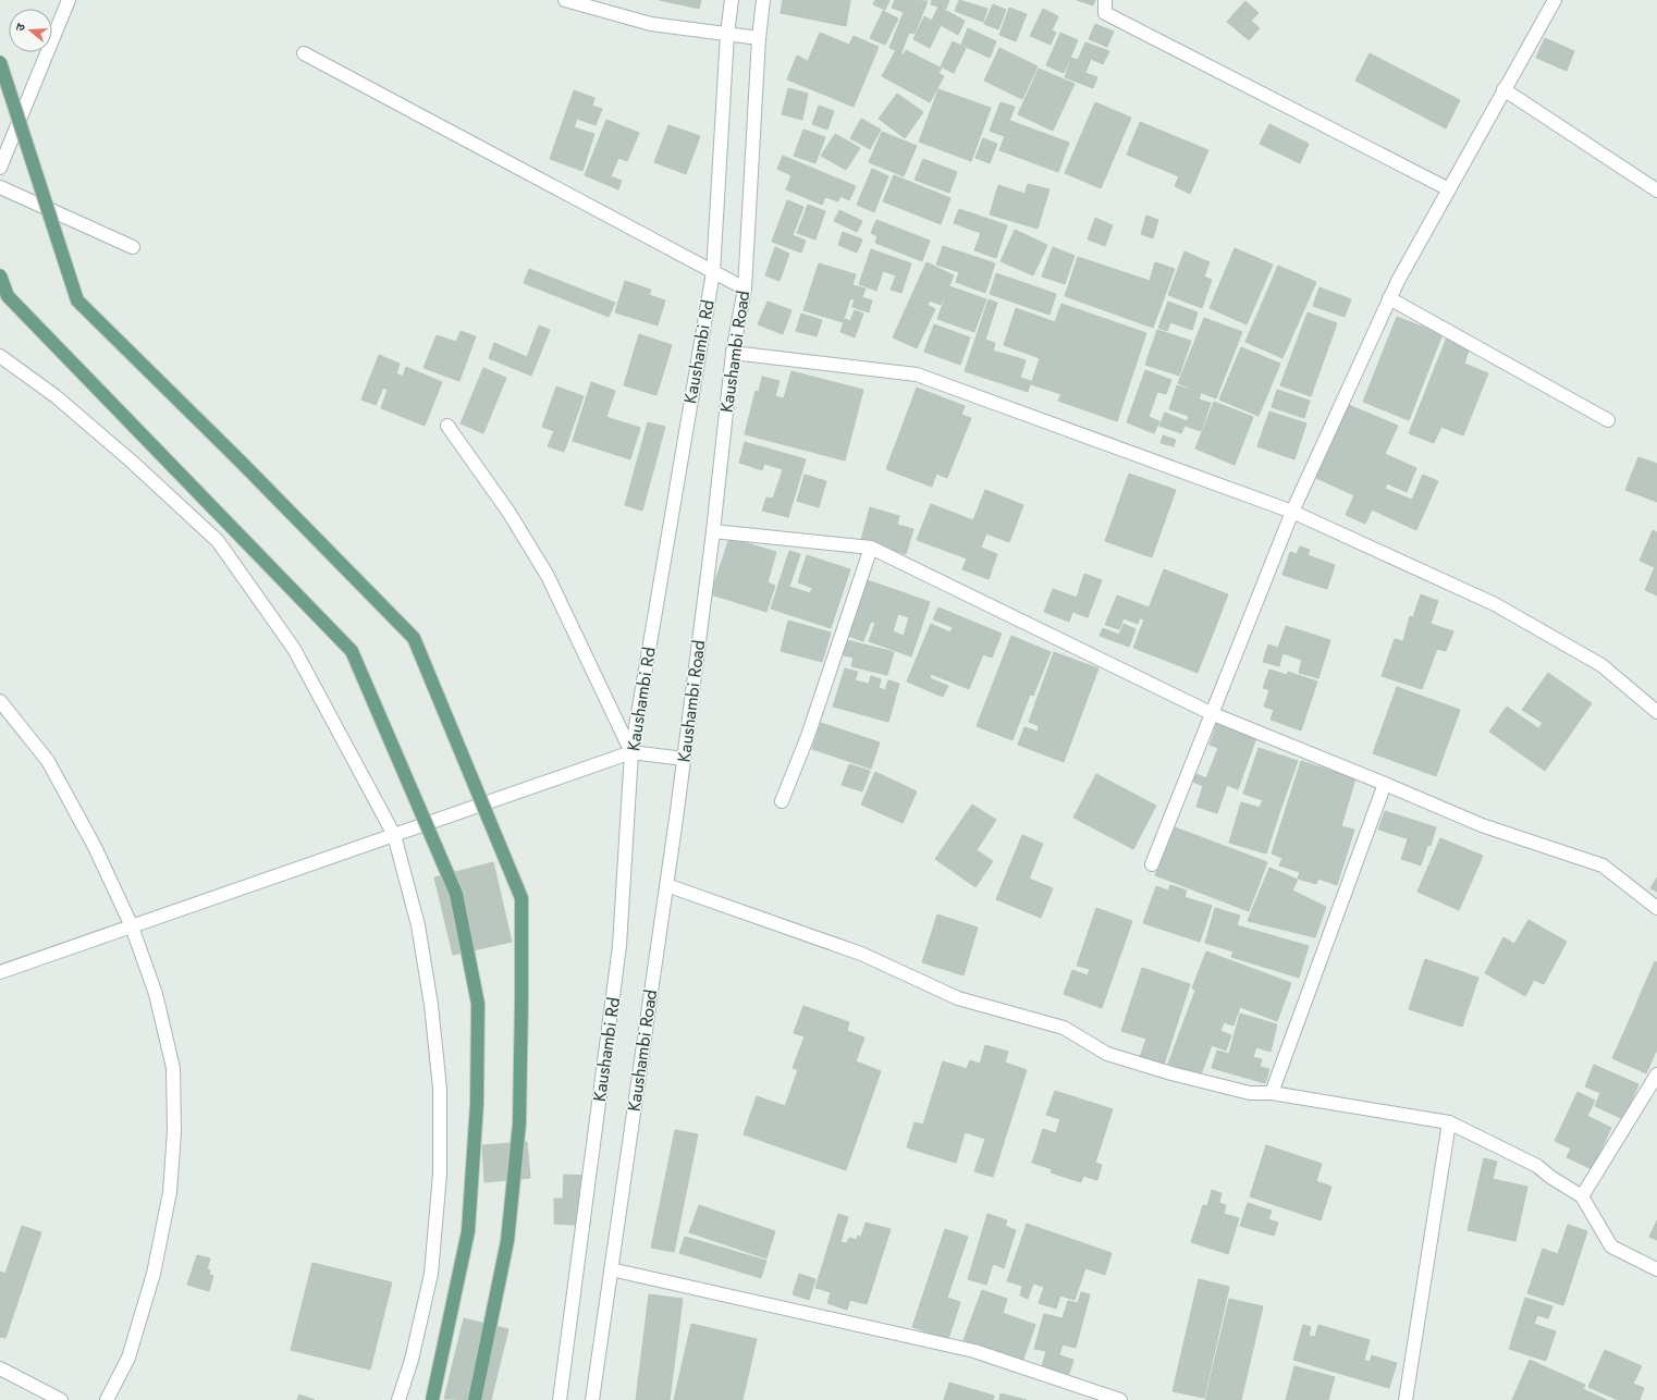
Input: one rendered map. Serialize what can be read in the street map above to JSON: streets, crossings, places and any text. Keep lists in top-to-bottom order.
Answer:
{
  "streets": {
    "street": ["Kaushambi Rd", "Kaushambi Road"]
  },
  "north": "left"
}
